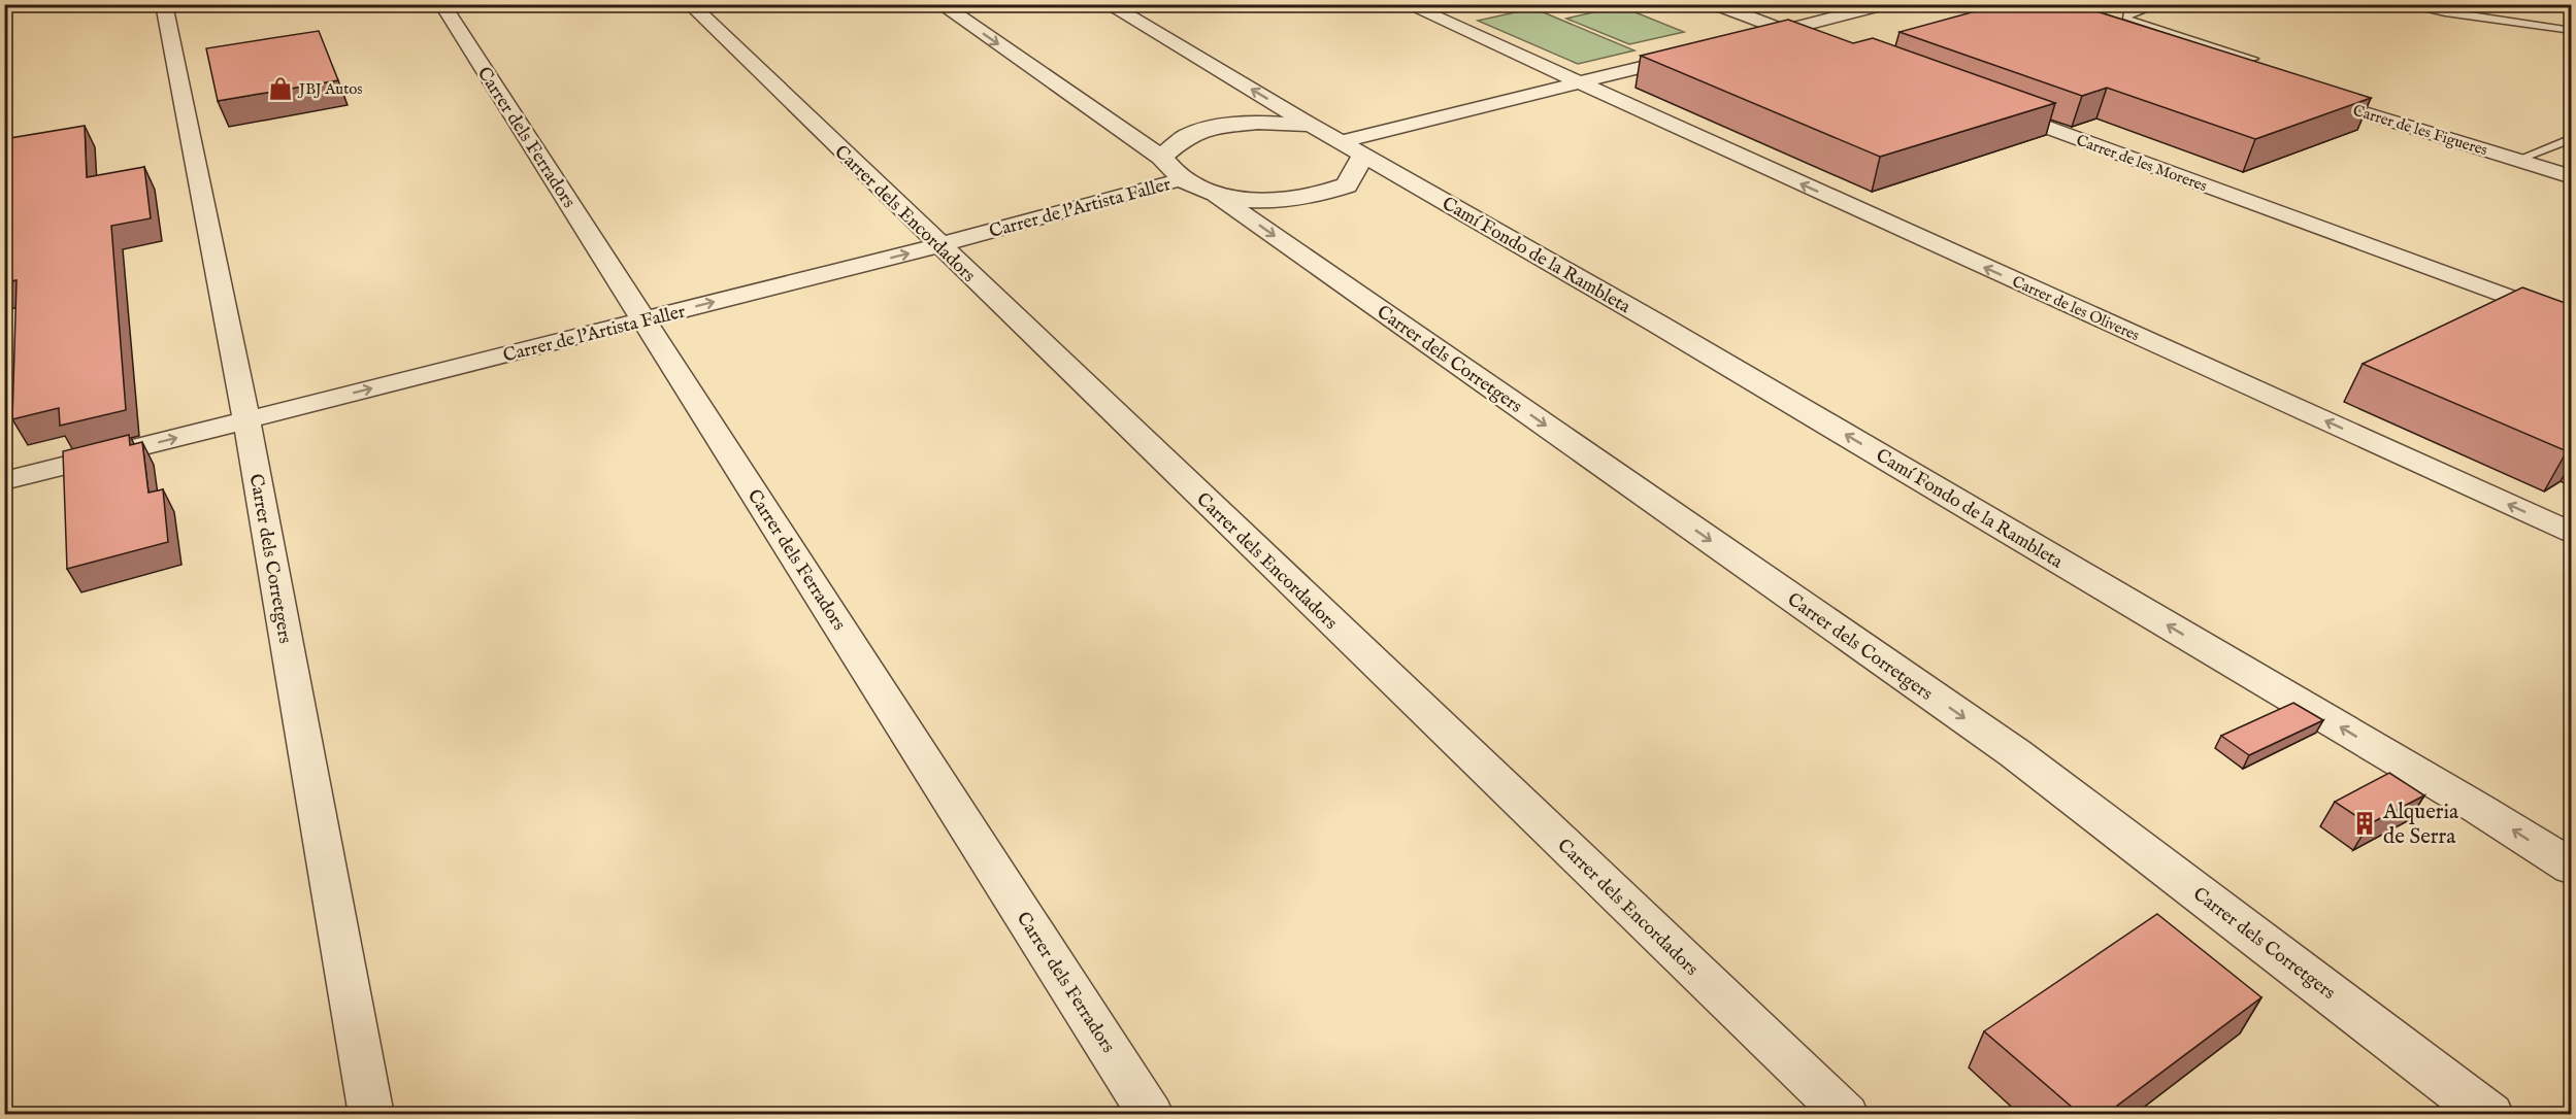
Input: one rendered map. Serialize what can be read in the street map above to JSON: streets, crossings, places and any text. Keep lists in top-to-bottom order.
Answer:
{
  "streets": {
    "street": [
      "Carrer de les Figueres",
      "Carrer dels Ferradors",
      "Carrer de les Moreres",
      "Carrer de l'Artista Faller",
      "Carrer dels Encordadors",
      "Camí Fondo de la Rambleta",
      "Carrer de les Oliveres",
      "Carrer dels Corretgers"
    ]
  },
  "crossings": [
    ["Carrer dels Ferradors", "Carrer de l'Artista Faller"],
    ["Carrer de l'Artista Faller", "Carrer dels Encordadors"],
    ["Carrer de l'Artista Faller", "Carrer dels Corretgers"]
  ],
  "one_way": [
    "Carrer de l'Artista Faller",
    "Camí Fondo de la Rambleta",
    "Carrer de les Oliveres",
    "Carrer dels Corretgers"
  ],
  "places": {
    "shop": ["JBJ Autos"],
    "building": ["Alqueria de Serra"]
  }
}
